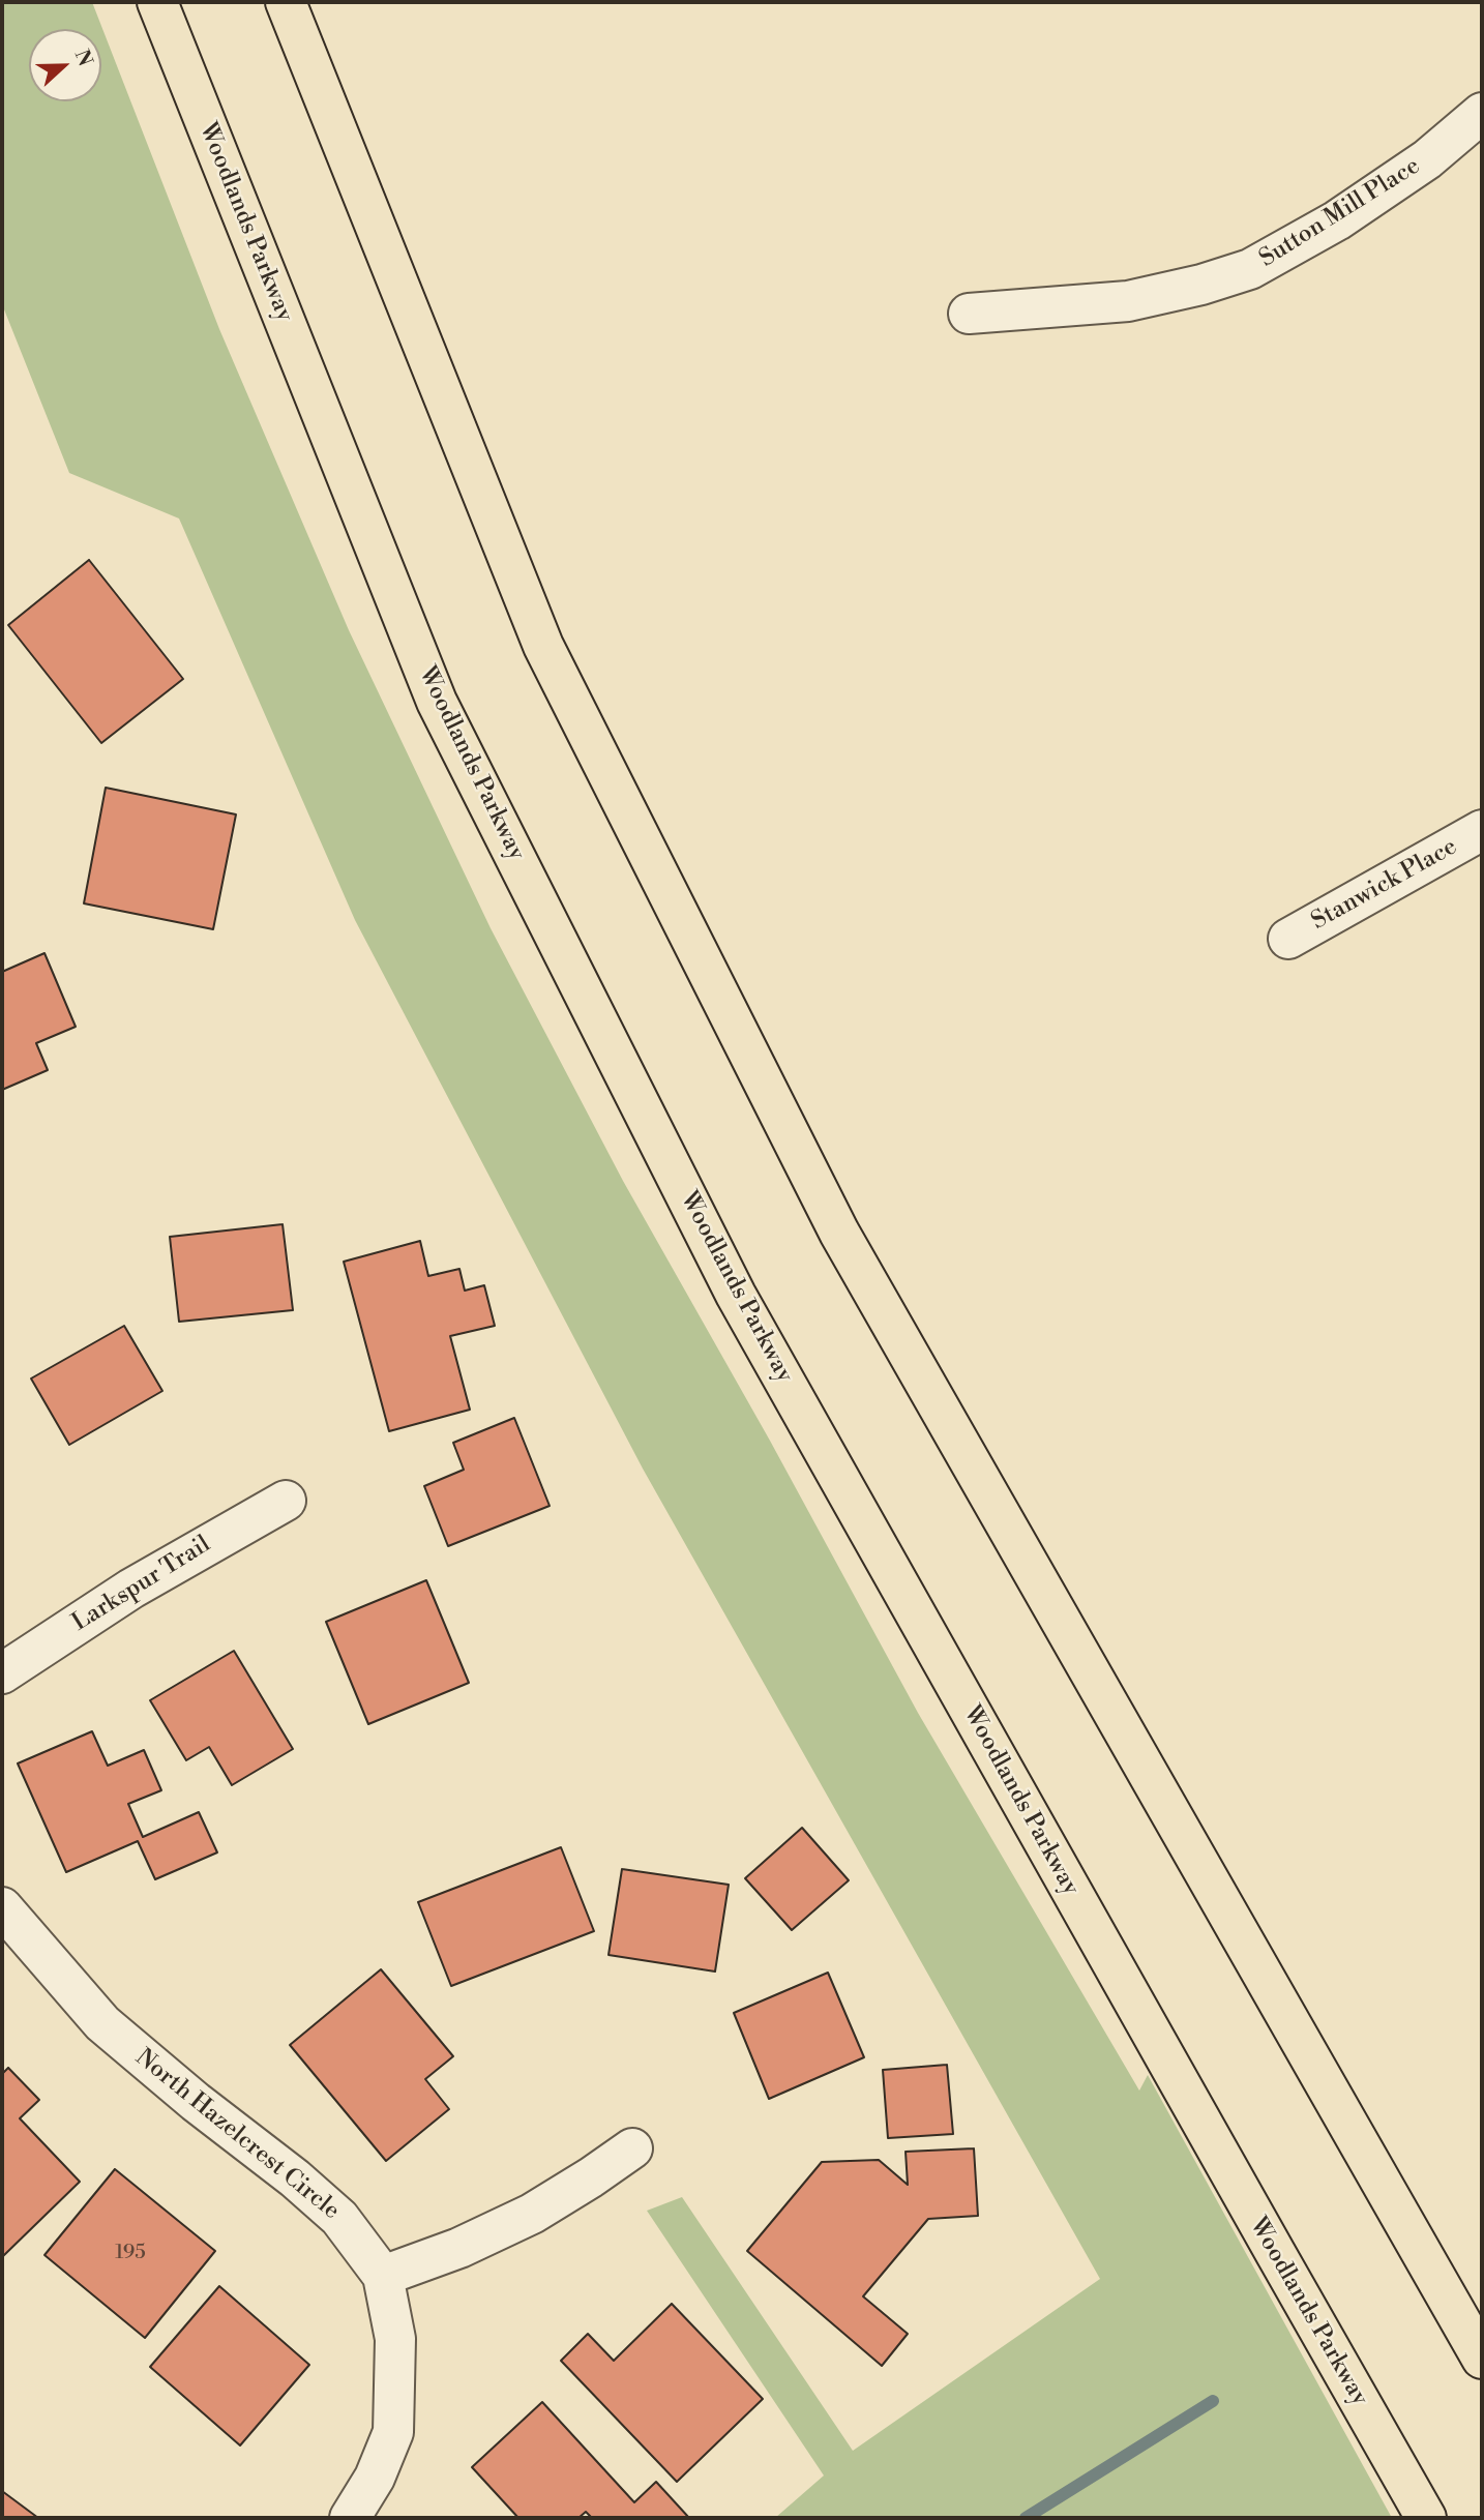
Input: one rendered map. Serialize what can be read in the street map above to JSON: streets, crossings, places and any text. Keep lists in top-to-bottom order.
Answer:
{
  "streets": {
    "main road": ["Woodlands Parkway"],
    "street": [
      "Sutton Mill Place",
      "Stanwick Place",
      "Larkspur Trail",
      "North Hazelcrest Circle"
    ]
  },
  "house_numbers": ["195"],
  "north": "right"
}
